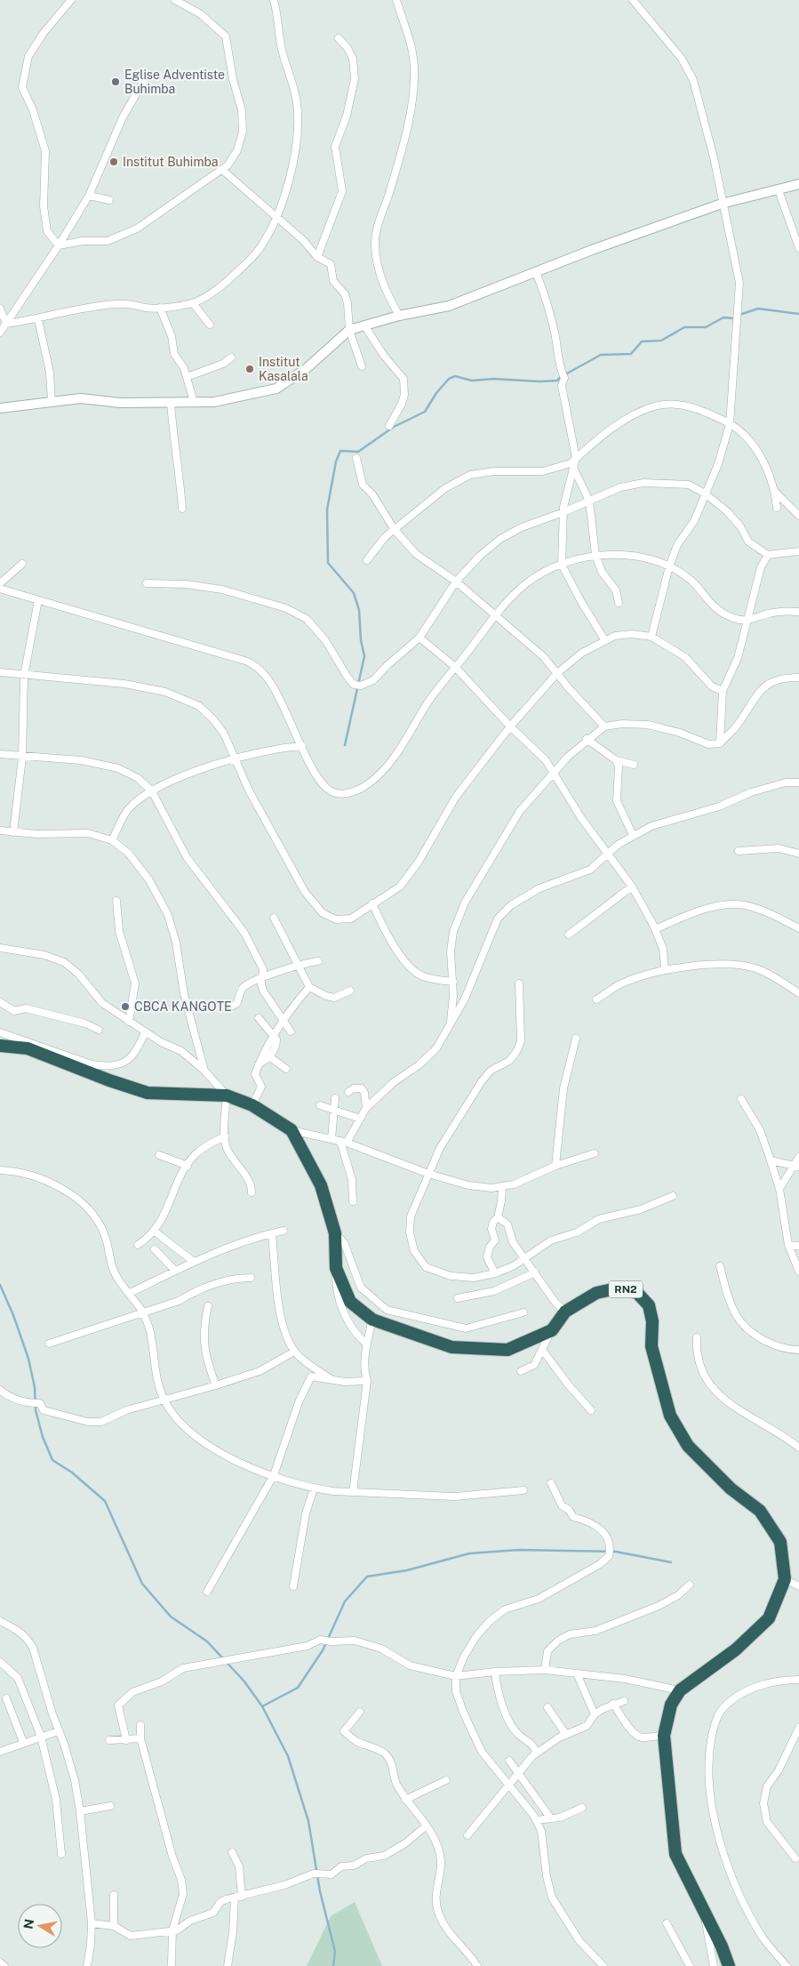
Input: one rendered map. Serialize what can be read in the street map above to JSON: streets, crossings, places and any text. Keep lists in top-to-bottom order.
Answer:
{
  "streets": {
    "highway": ["RN2"]
  },
  "places": [
    "Eglise Adventiste Buhimba",
    "Institut Buhimba",
    "Institut Kasalala",
    "CBCA KANGOTE"
  ],
  "north": "left"
}
